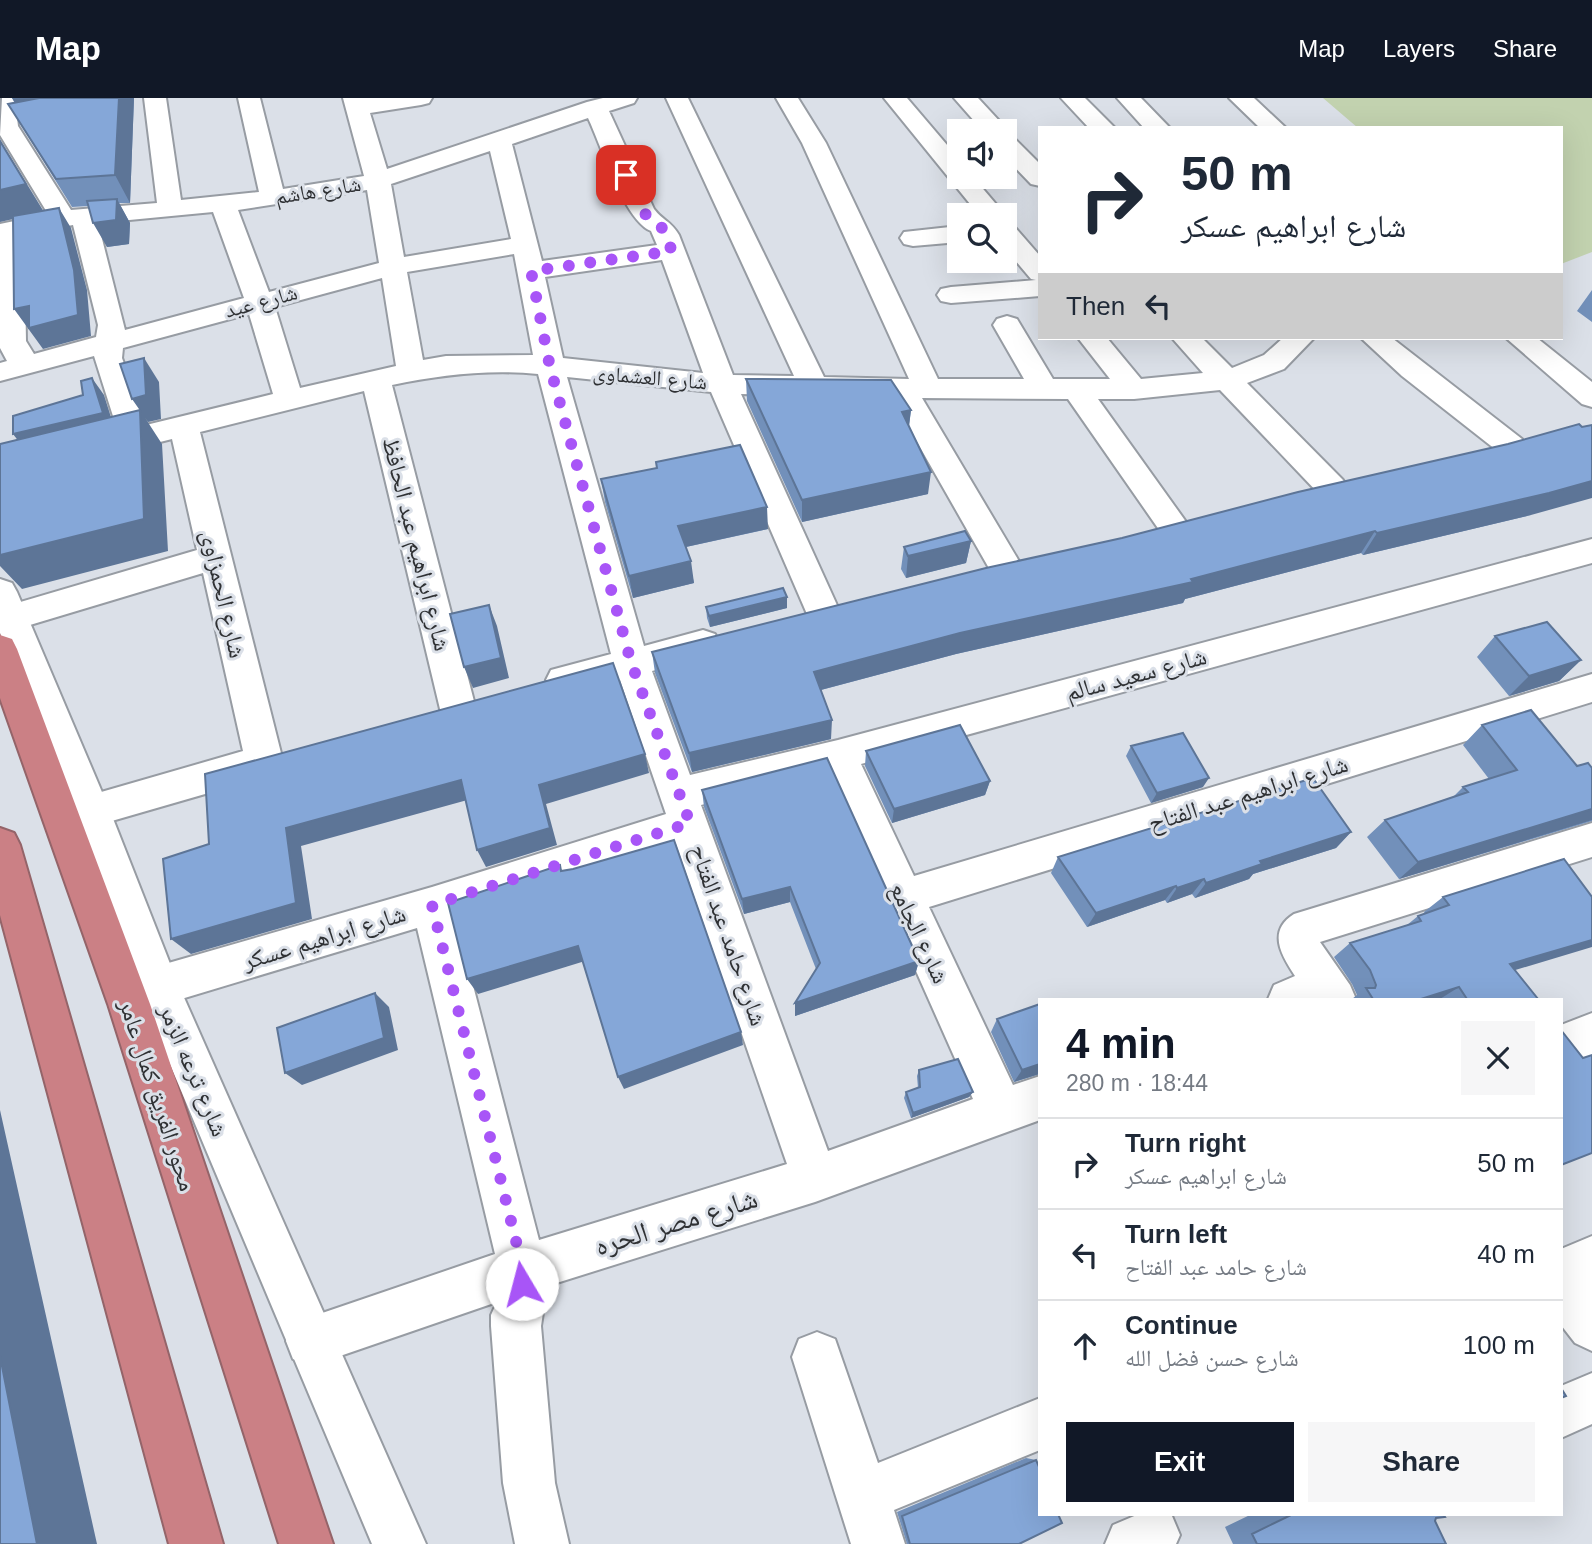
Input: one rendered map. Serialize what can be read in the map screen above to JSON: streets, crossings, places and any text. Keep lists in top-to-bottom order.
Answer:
{
  "streets": {
    "highway": ["محور الفريق كمال عامر"],
    "street": [
      "شارع هاشم",
      "شارع عيد",
      "شارع العشماوى",
      "شارع ابراهيم عبد الحافظ",
      "شارع الحمزاوى",
      "شارع سعيد سالم",
      "شارع ابراهيم عبد الفتاح",
      "شارع الجامع",
      "شارع حامد عبد الفتاح",
      "شارع ابراهيم عسكر",
      "شارع ترعه الزمر",
      "شارع مصر الحره"
    ]
  },
  "crossings": [
    ["شارع هاشم", "شارع حامد عبد الفتاح"],
    ["شارع عيد", "شارع حامد عبد الفتاح"],
    ["شارع العشماوى", "شارع ابراهيم عبد الحافظ"],
    ["شارع العشماوى", "شارع الحمزاوى"],
    ["شارع العشماوى", "شارع حامد عبد الفتاح"],
    ["شارع الحمزاوى", "شارع ترعه الزمر"],
    ["شارع سعيد سالم", "شارع الجامع"],
    ["شارع سعيد سالم", "شارع حامد عبد الفتاح"],
    ["شارع سعيد سالم", "شارع ابراهيم عسكر"],
    ["شارع ابراهيم عبد الفتاح", "شارع الجامع"],
    ["شارع الجامع", "شارع مصر الحره"],
    ["شارع حامد عبد الفتاح", "شارع ابراهيم عسكر"],
    ["شارع حامد عبد الفتاح", "شارع مصر الحره"],
    ["شارع ابراهيم عسكر", "شارع ترعه الزمر"],
    ["شارع ترعه الزمر", "محور الفريق كمال عامر"],
    ["شارع ترعه الزمر", "شارع مصر الحره"]
  ],
  "page": {
    "header": "Map",
    "nav": ["Map", "Layers", "Share"],
    "turn": ["50 m", "شارع ابراهيم عسكر"],
    "then": "Then",
    "heading": ["4 min", "280 m · 18:44"],
    "list": [
      {
        "name": "Turn right",
        "note": "شارع ابراهيم عسكر",
        "value": "50 m"
      },
      {
        "name": "Turn left",
        "note": "شارع حامد عبد الفتاح",
        "value": "40 m"
      },
      {
        "name": "Continue",
        "note": "شارع حسن فضل الله",
        "value": "100 m"
      }
    ],
    "buttons": ["Exit", "Share"]
  }
}
